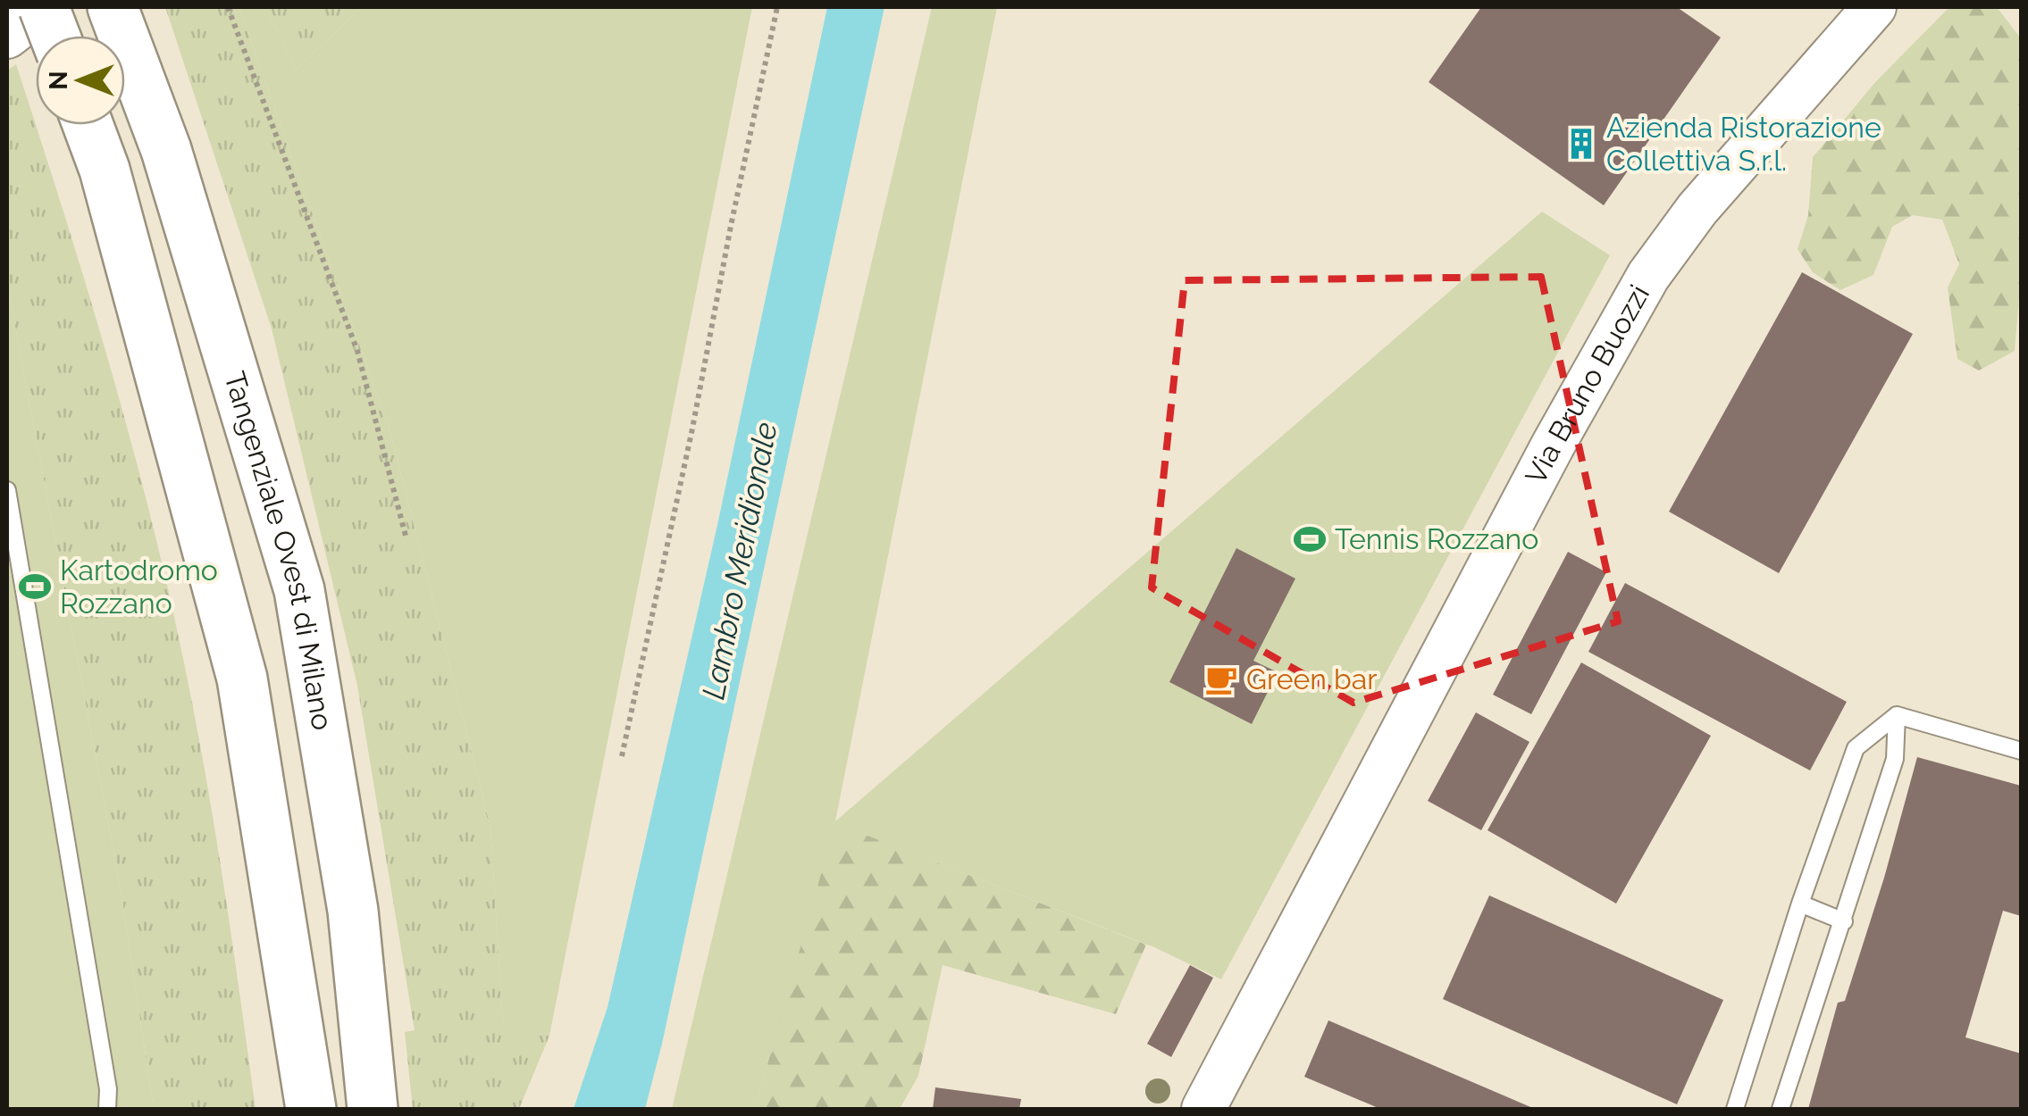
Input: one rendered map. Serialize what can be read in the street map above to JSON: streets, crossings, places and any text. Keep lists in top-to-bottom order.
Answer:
{
  "streets": {
    "highway": ["Tangenziale Ovest di Milano"],
    "main road": ["Via Bruno Buozzi"]
  },
  "water": ["Lambro Meridionale"],
  "places": {
    "building": ["Azienda Ristorazione Collettiva S.r.l."],
    "sports": ["Tennis Rozzano", "Kartodromo Rozzano"],
    "cafe": ["Green bar"]
  },
  "north": "left"
}
